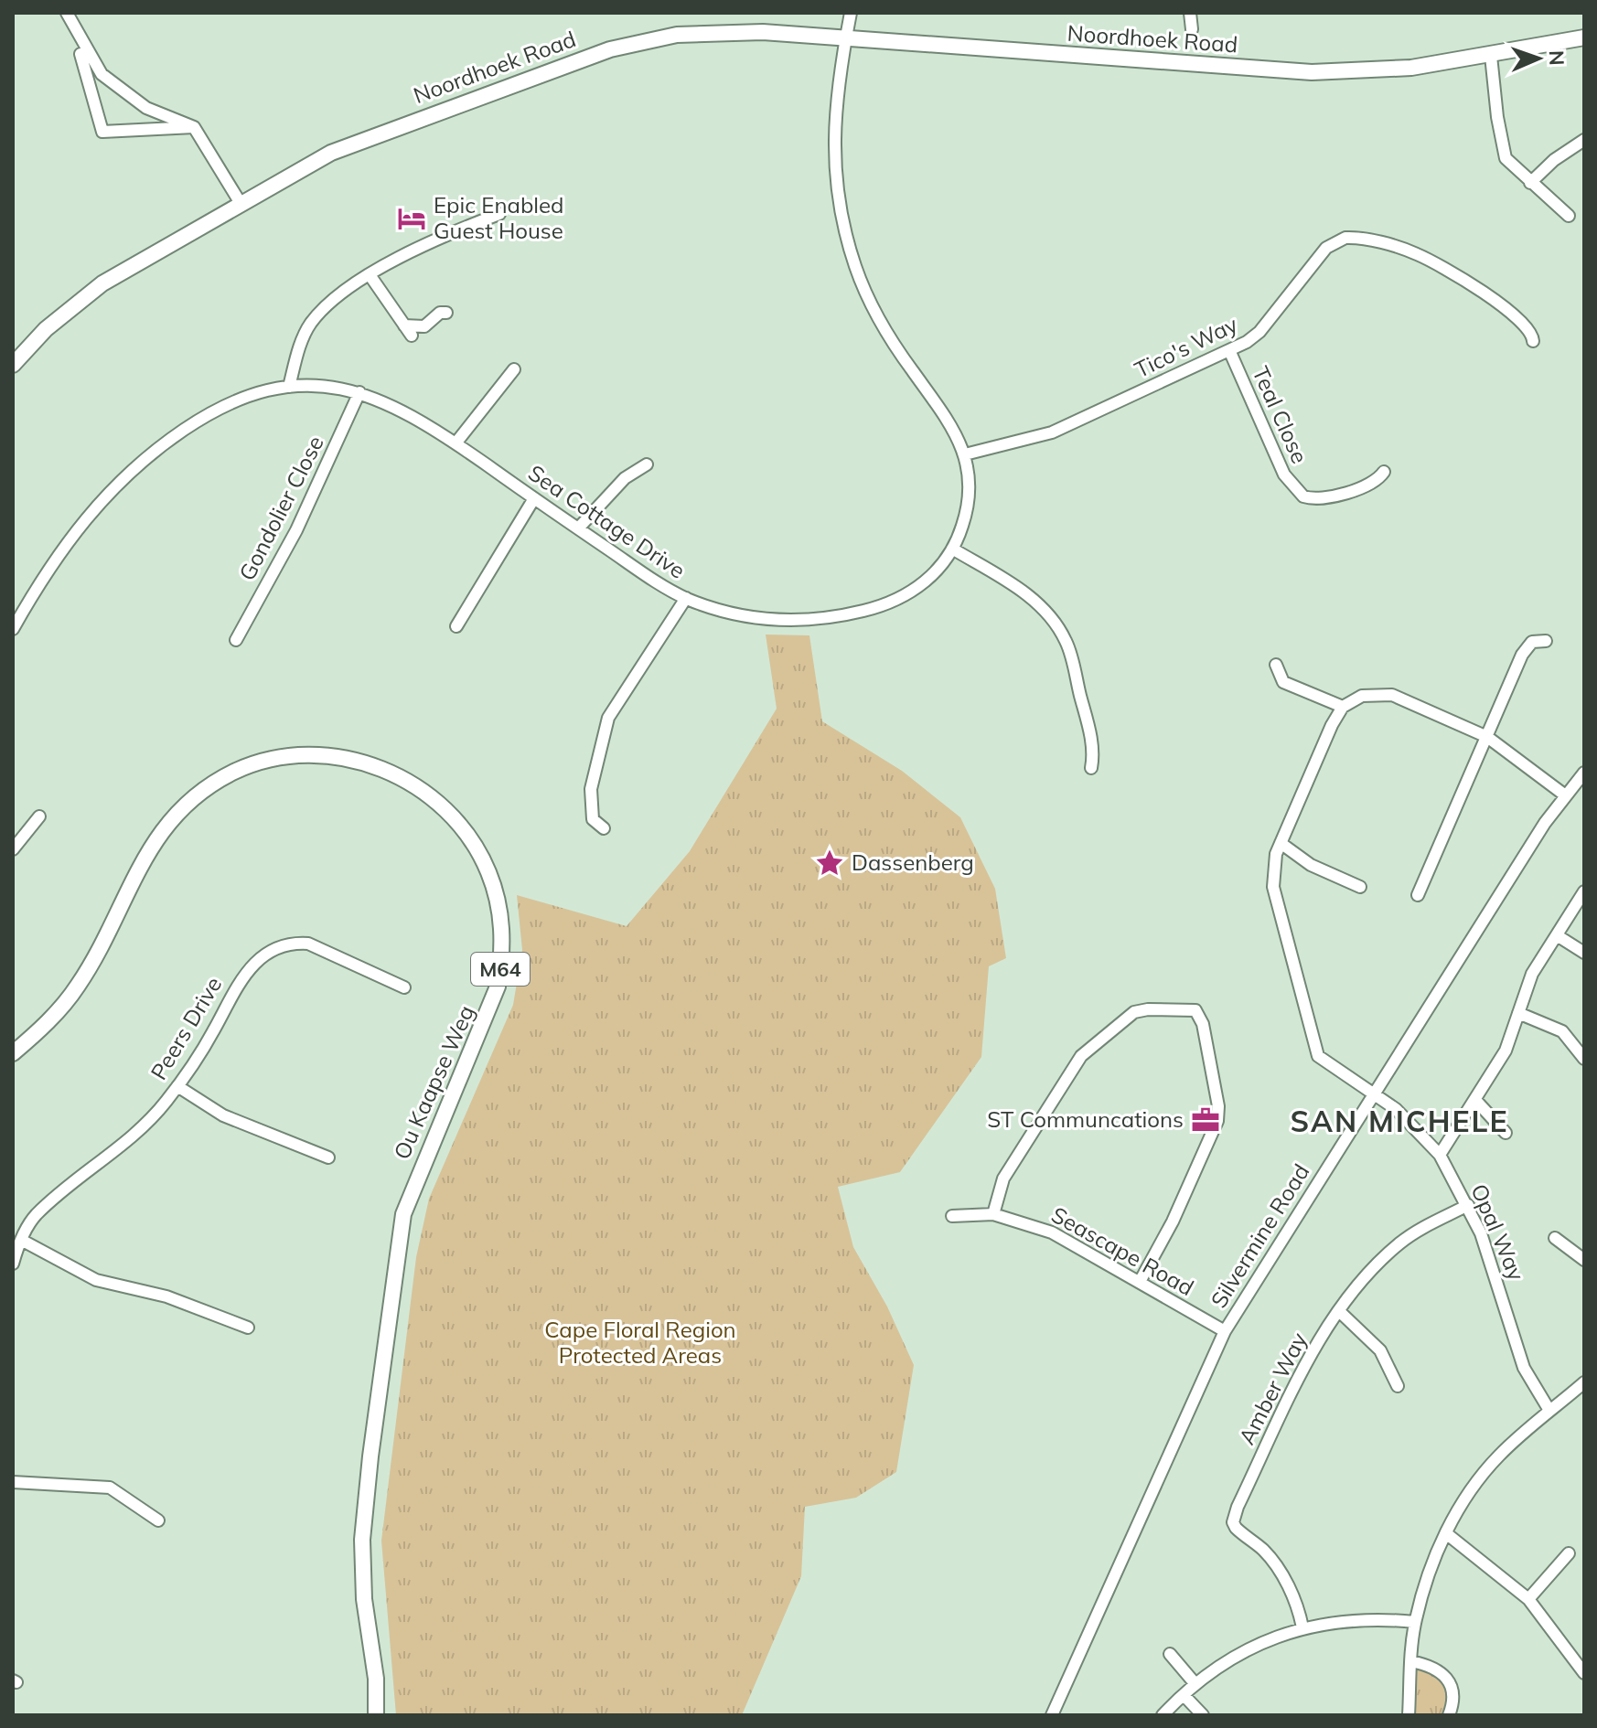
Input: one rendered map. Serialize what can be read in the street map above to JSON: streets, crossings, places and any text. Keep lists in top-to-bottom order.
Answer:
{
  "streets": {
    "main road": ["Noordhoek Road", "M64", "Ou Kaapse Weg"],
    "street": [
      "Tico's Way",
      "Teal Close",
      "Gondolier Close",
      "Sea Cottage Drive",
      "Peers Drive",
      "Opal Way",
      "Silvermine Road",
      "Seascape Road",
      "Amber Way"
    ]
  },
  "crossings": [
    ["Noordhoek Road", "Sea Cottage Drive"],
    ["Tico's Way", "Teal Close"],
    ["Tico's Way", "Sea Cottage Drive"],
    ["Gondolier Close", "Sea Cottage Drive"],
    ["Opal Way", "Silvermine Road"],
    ["Opal Way", "Amber Way"],
    ["Silvermine Road", "Seascape Road"]
  ],
  "districts": ["SAN MICHELE"],
  "parks": ["Cape Floral Region Protected Areas"],
  "places": {
    "hotel": ["Epic Enabled Guest House"],
    "place": ["Dassenberg"],
    "office": ["ST Communcations"]
  },
  "north": "right"
}
